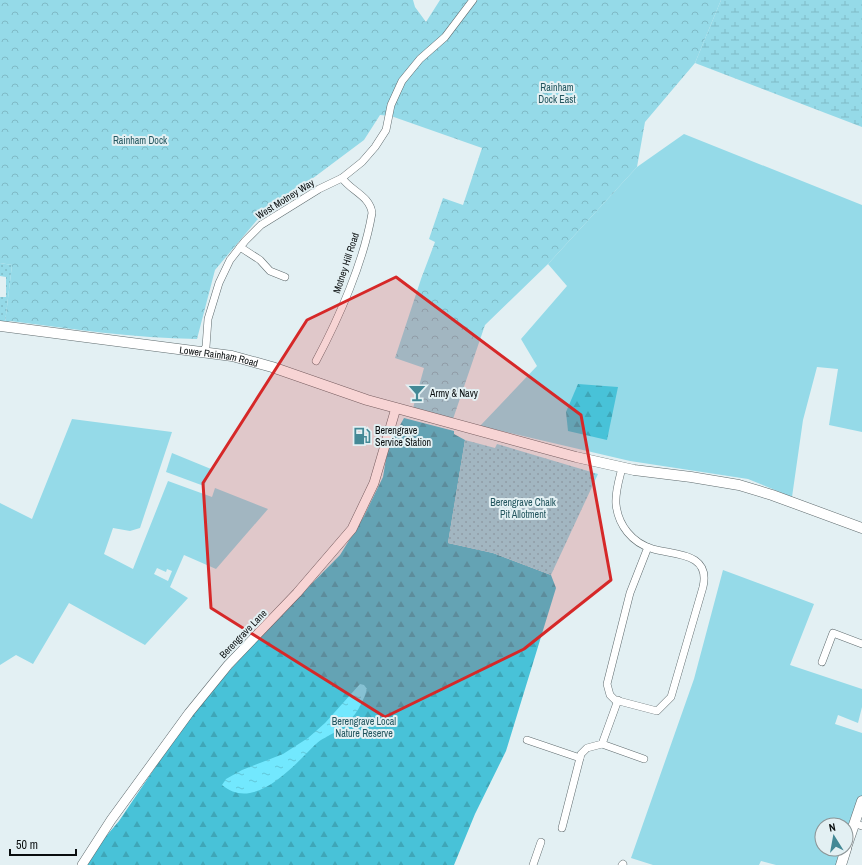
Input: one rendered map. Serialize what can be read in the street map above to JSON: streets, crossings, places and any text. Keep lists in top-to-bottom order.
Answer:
{
  "streets": {
    "main road": ["Lower Rainham Road"],
    "street": ["West Motney Way", "Motney Hill Road", "Berengrave Lane"]
  },
  "crossings": [
    ["West Motney Way", "Motney Hill Road"],
    ["West Motney Way", "Lower Rainham Road"],
    ["Lower Rainham Road", "Berengrave Lane"]
  ],
  "parks": [
    "Rainham Dock East",
    "Rainham Dock",
    "Berengrave Chalk Pit Allotment",
    "Berengrave Local Nature Reserve"
  ],
  "places": {
    "bar": ["Army & Navy"],
    "fuel station": ["Berengrave Service Station"]
  },
  "scale_bar": "50 m",
  "north": "top"
}
